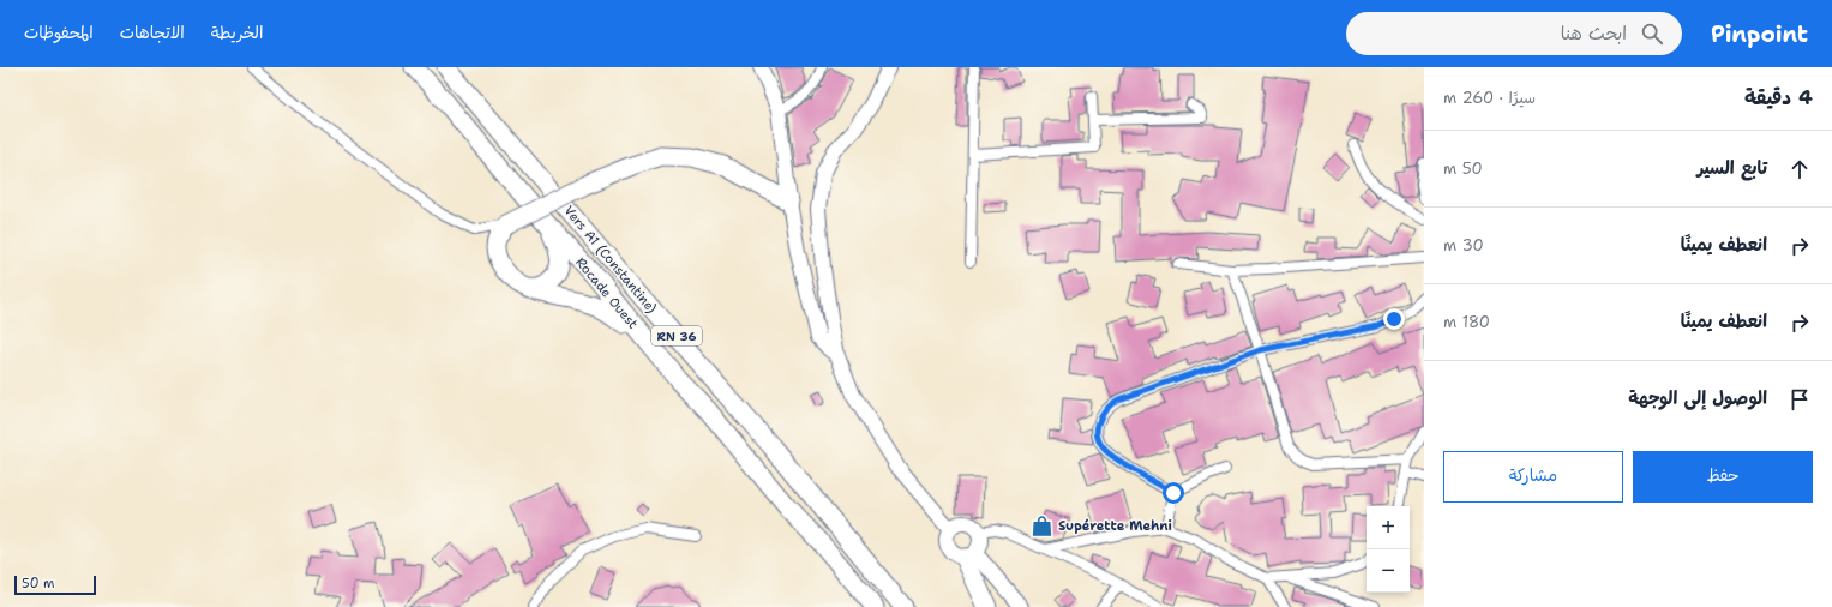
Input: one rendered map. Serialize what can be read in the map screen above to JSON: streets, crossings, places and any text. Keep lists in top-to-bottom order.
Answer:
{
  "streets": {
    "highway": ["Vers A1 (Constantine)", "Rocade Ouest", "RN 36"]
  },
  "places": {
    "shop": ["Supérette Mehni"]
  },
  "scale_bar": "50 m",
  "page": {
    "header": "Pinpoint",
    "search": "ابحث هنا",
    "nav": ["الخريطة", "الاتجاهات", "المحفوظات"],
    "heading": ["4 دقيقة", "سيرًا · 260 m"],
    "list": [
      ["تابع السير", "50 m"],
      ["انعطف يمينًا", "30 m"],
      ["انعطف يمينًا", "180 m"],
      "الوصول إلى الوجهة"
    ],
    "buttons": ["حفظ", "مشاركة"],
    "map_buttons": ["+", "−"],
    "scale": "50 m"
  }
}
